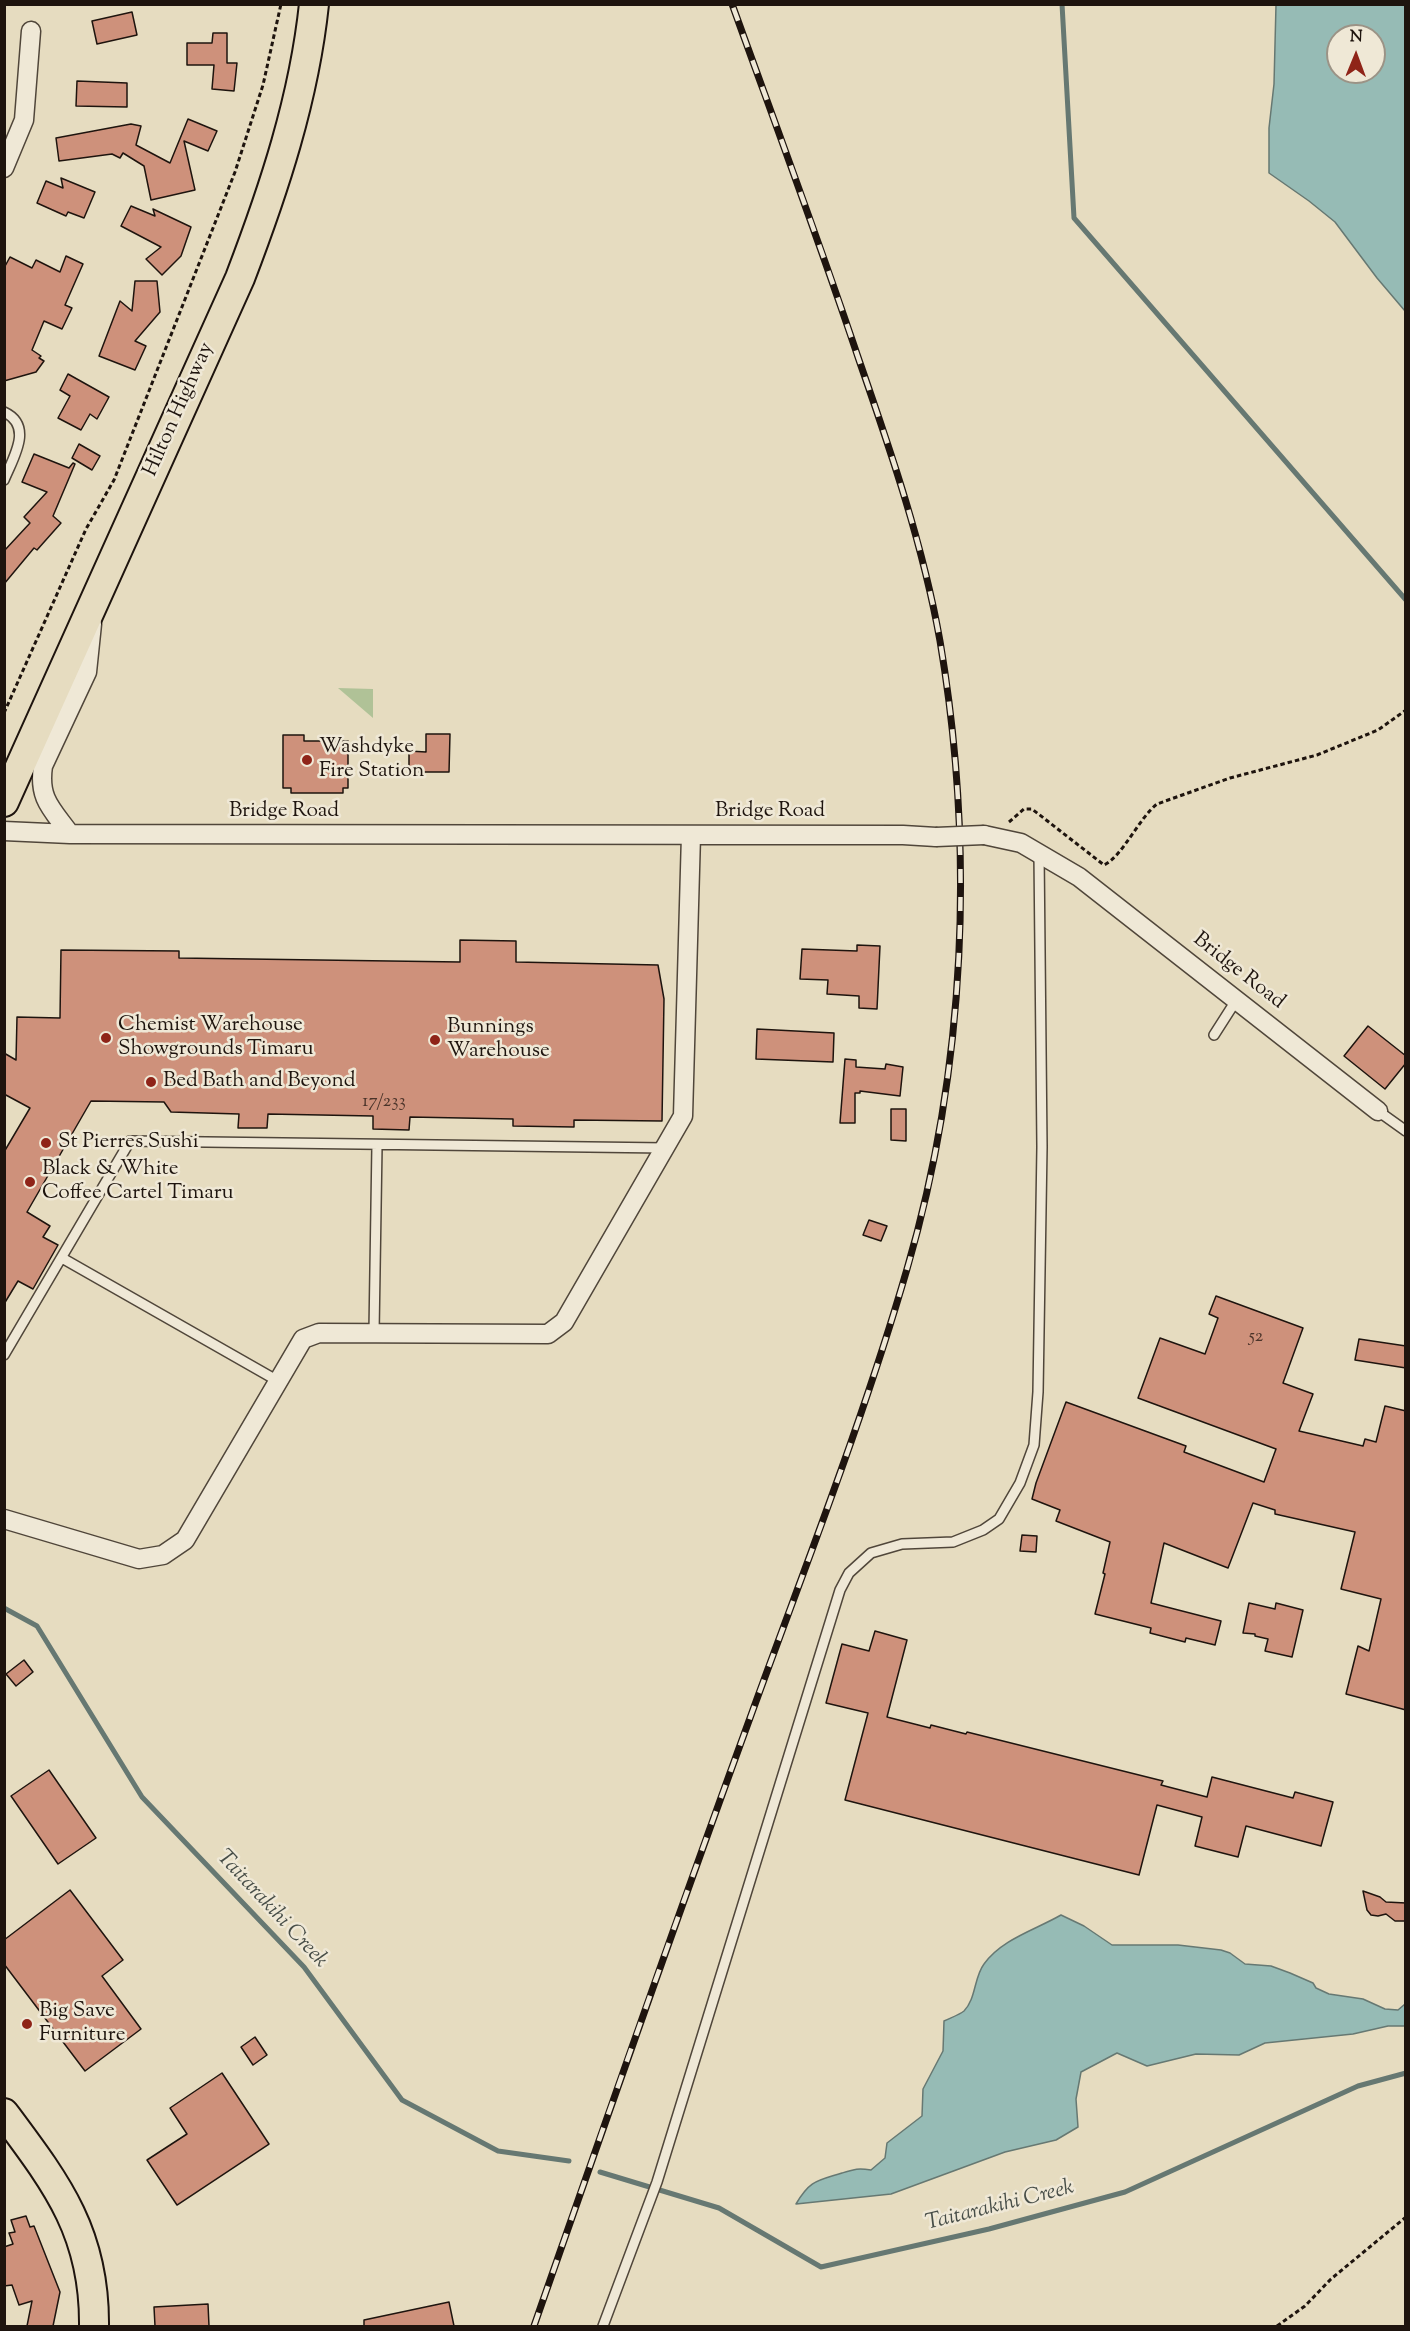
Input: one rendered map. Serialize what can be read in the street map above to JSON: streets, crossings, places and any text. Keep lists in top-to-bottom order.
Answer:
{
  "streets": {
    "highway": ["Hilton Highway"],
    "street": ["Bridge Road"]
  },
  "water": ["Taitarakihi Creek"],
  "places": [
    "Washdyke Fire Station",
    "Chemist Warehouse Showgrounds Timaru",
    "Bunnings Warehouse",
    "Bed Bath and Beyond",
    "St Pierres Sushi",
    "Black & White Coffee Cartel Timaru",
    "Big Save Furniture"
  ],
  "house_numbers": ["17/233", "52"],
  "north": "top"
}
